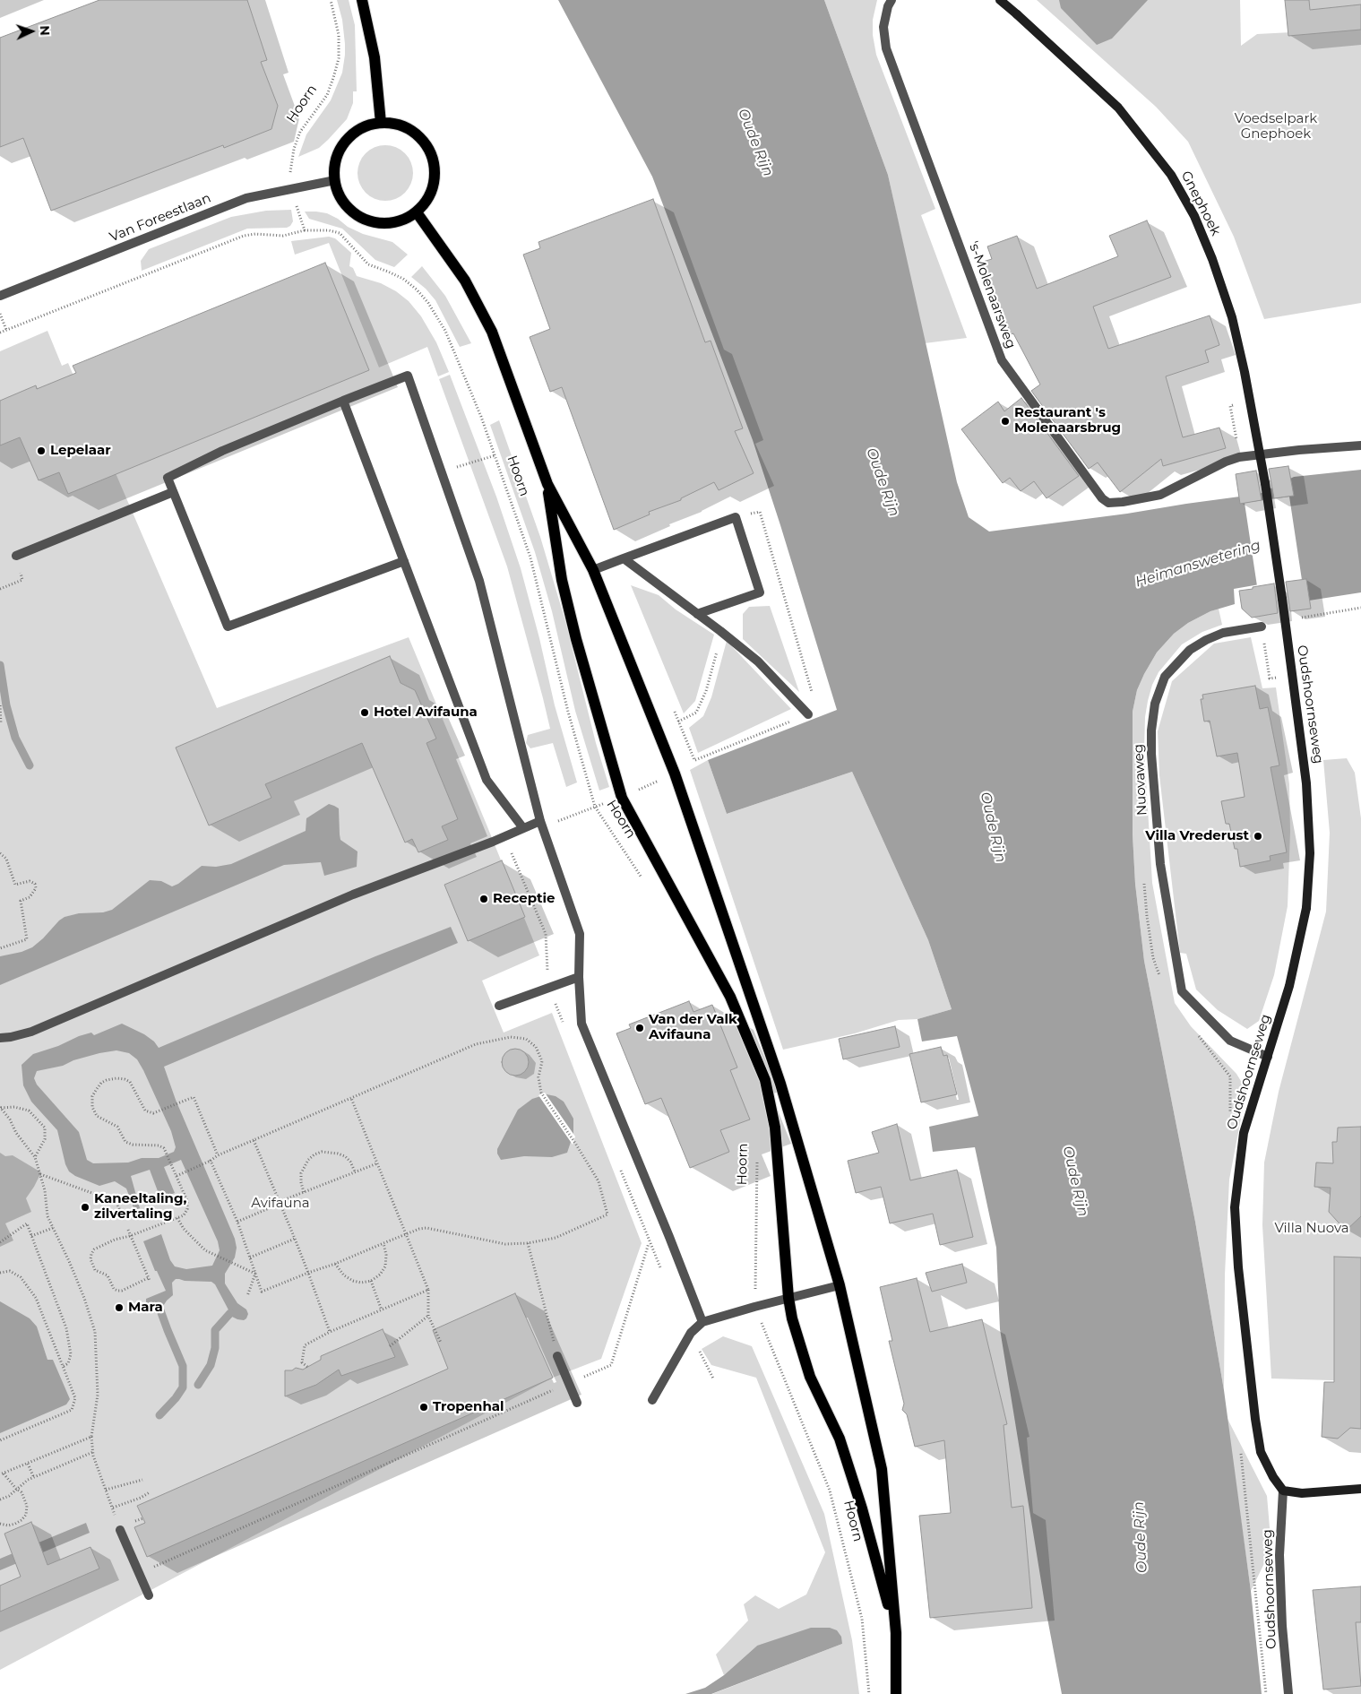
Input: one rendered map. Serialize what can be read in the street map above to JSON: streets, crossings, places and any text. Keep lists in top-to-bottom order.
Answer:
{
  "streets": {
    "main road": ["Hoorn"],
    "street": [
      "Gnephoek",
      "Van Foreestlaan",
      "'s-Molenaarsweg",
      "Oudshoornseweg",
      "Nuovaweg"
    ]
  },
  "crossings": [
    ["Hoorn", "Van Foreestlaan"],
    ["Gnephoek", "Oudshoornseweg"],
    ["Oudshoornseweg", "Nuovaweg"]
  ],
  "water": ["Oude Rijn", "Heimanswetering"],
  "parks": ["Voedselpark Gnephoek", "Avifauna", "Villa Nuova"],
  "places": [
    "Restaurant 's Molenaarsbrug",
    "Lepelaar",
    "Hotel Avifauna",
    "Villa Vrederust",
    "Receptie",
    "Van der Valk Avifauna",
    "Kaneeltaling, zilvertaling",
    "Mara",
    "Tropenhal"
  ],
  "north": "right"
}
